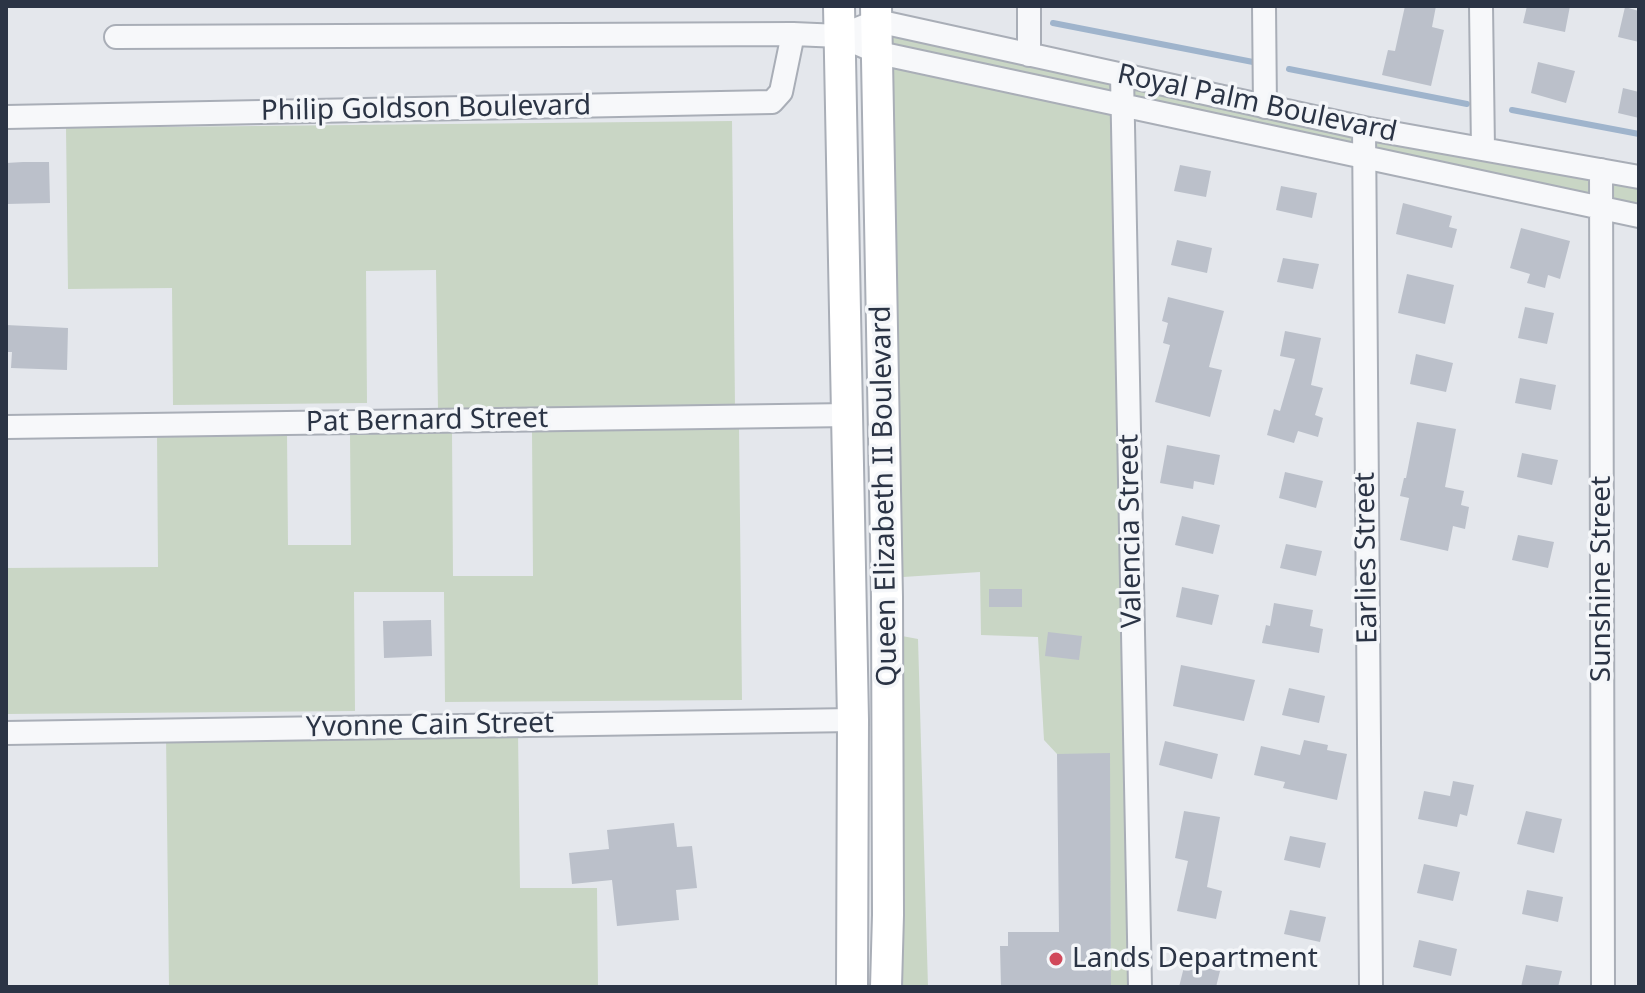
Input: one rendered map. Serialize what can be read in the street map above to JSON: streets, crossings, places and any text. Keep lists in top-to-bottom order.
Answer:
{
  "streets": {
    "street": [
      "Royal Palm Boulevard",
      "Philip Goldson Boulevard",
      "Pat Bernard Street",
      "Queen Elizabeth II Boulevard",
      "Valencia Street",
      "Earlies Street",
      "Sunshine Street",
      "Yvonne Cain Street"
    ]
  },
  "crossings": [
    ["Royal Palm Boulevard", "Queen Elizabeth II Boulevard"],
    ["Royal Palm Boulevard", "Valencia Street"],
    ["Royal Palm Boulevard", "Earlies Street"],
    ["Royal Palm Boulevard", "Sunshine Street"],
    ["Pat Bernard Street", "Queen Elizabeth II Boulevard"],
    ["Queen Elizabeth II Boulevard", "Yvonne Cain Street"]
  ],
  "places": ["Lands Department"]
}
